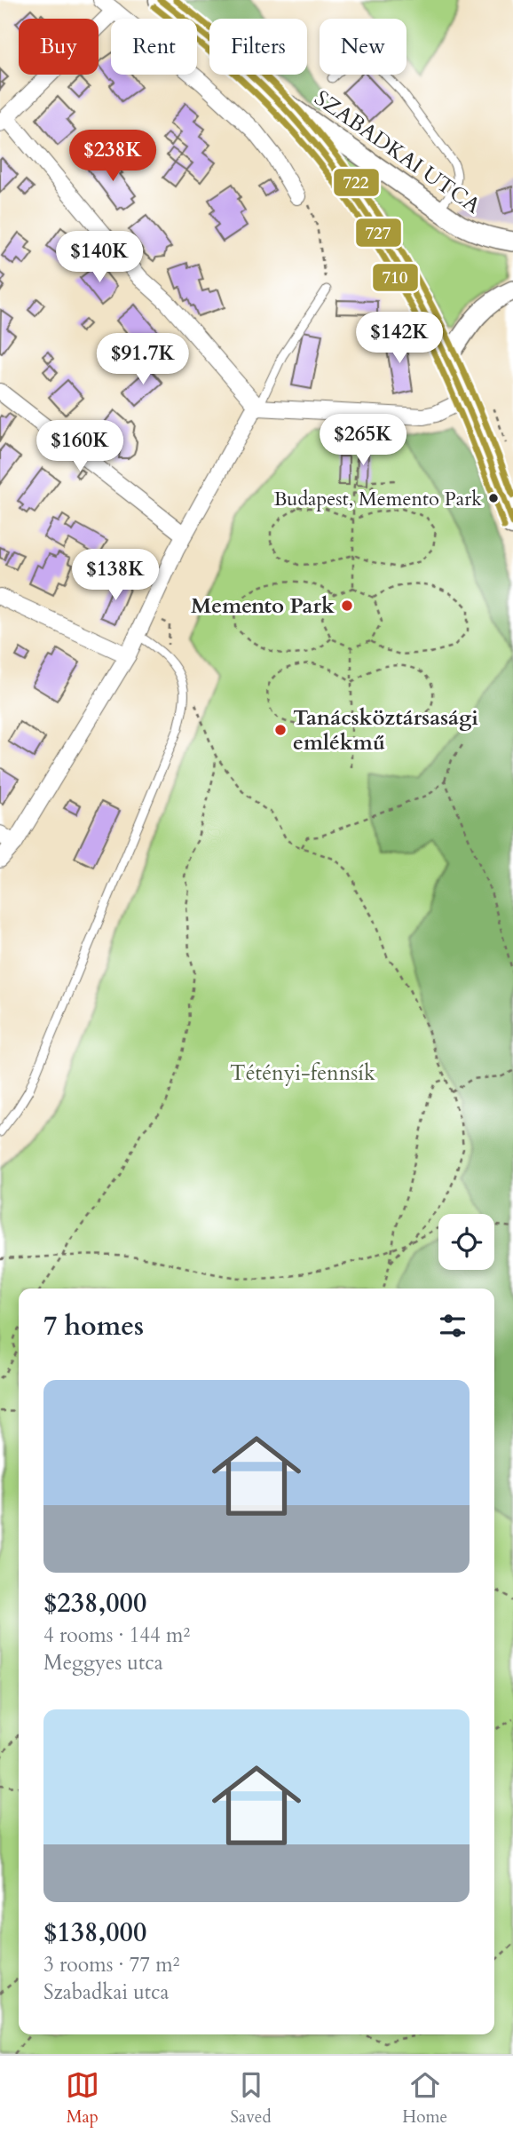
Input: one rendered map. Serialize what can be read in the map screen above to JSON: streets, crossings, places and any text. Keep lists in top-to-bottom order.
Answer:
{
  "streets": {
    "street": ["SZABADKAI UTCA"]
  },
  "parks": ["Tétényi-fennsík"],
  "places": ["Budapest, Memento Park", "Memento Park", "Tanácsköztársasági emlékmű"],
  "lines": ["transit line 727", "transit line 722", "transit line 710"],
  "page": {
    "chip": [
      "Buy",
      "Rent",
      "Filters",
      "New"
    ],
    "price": [
      "$238K",
      "$140K",
      "$142K",
      "$91.7K",
      "$265K",
      "$160K",
      "$138K"
    ],
    "heading": "7 homes",
    "list": [
      {
        "name": "$238,000",
        "note": "4 rooms · 144 m² · Meggyes utca"
      },
      {
        "name": "$138,000",
        "note": "3 rooms · 77 m² · Szabadkai utca"
      }
    ],
    "tabs": ["Map", "Saved", "Home"]
  }
}
